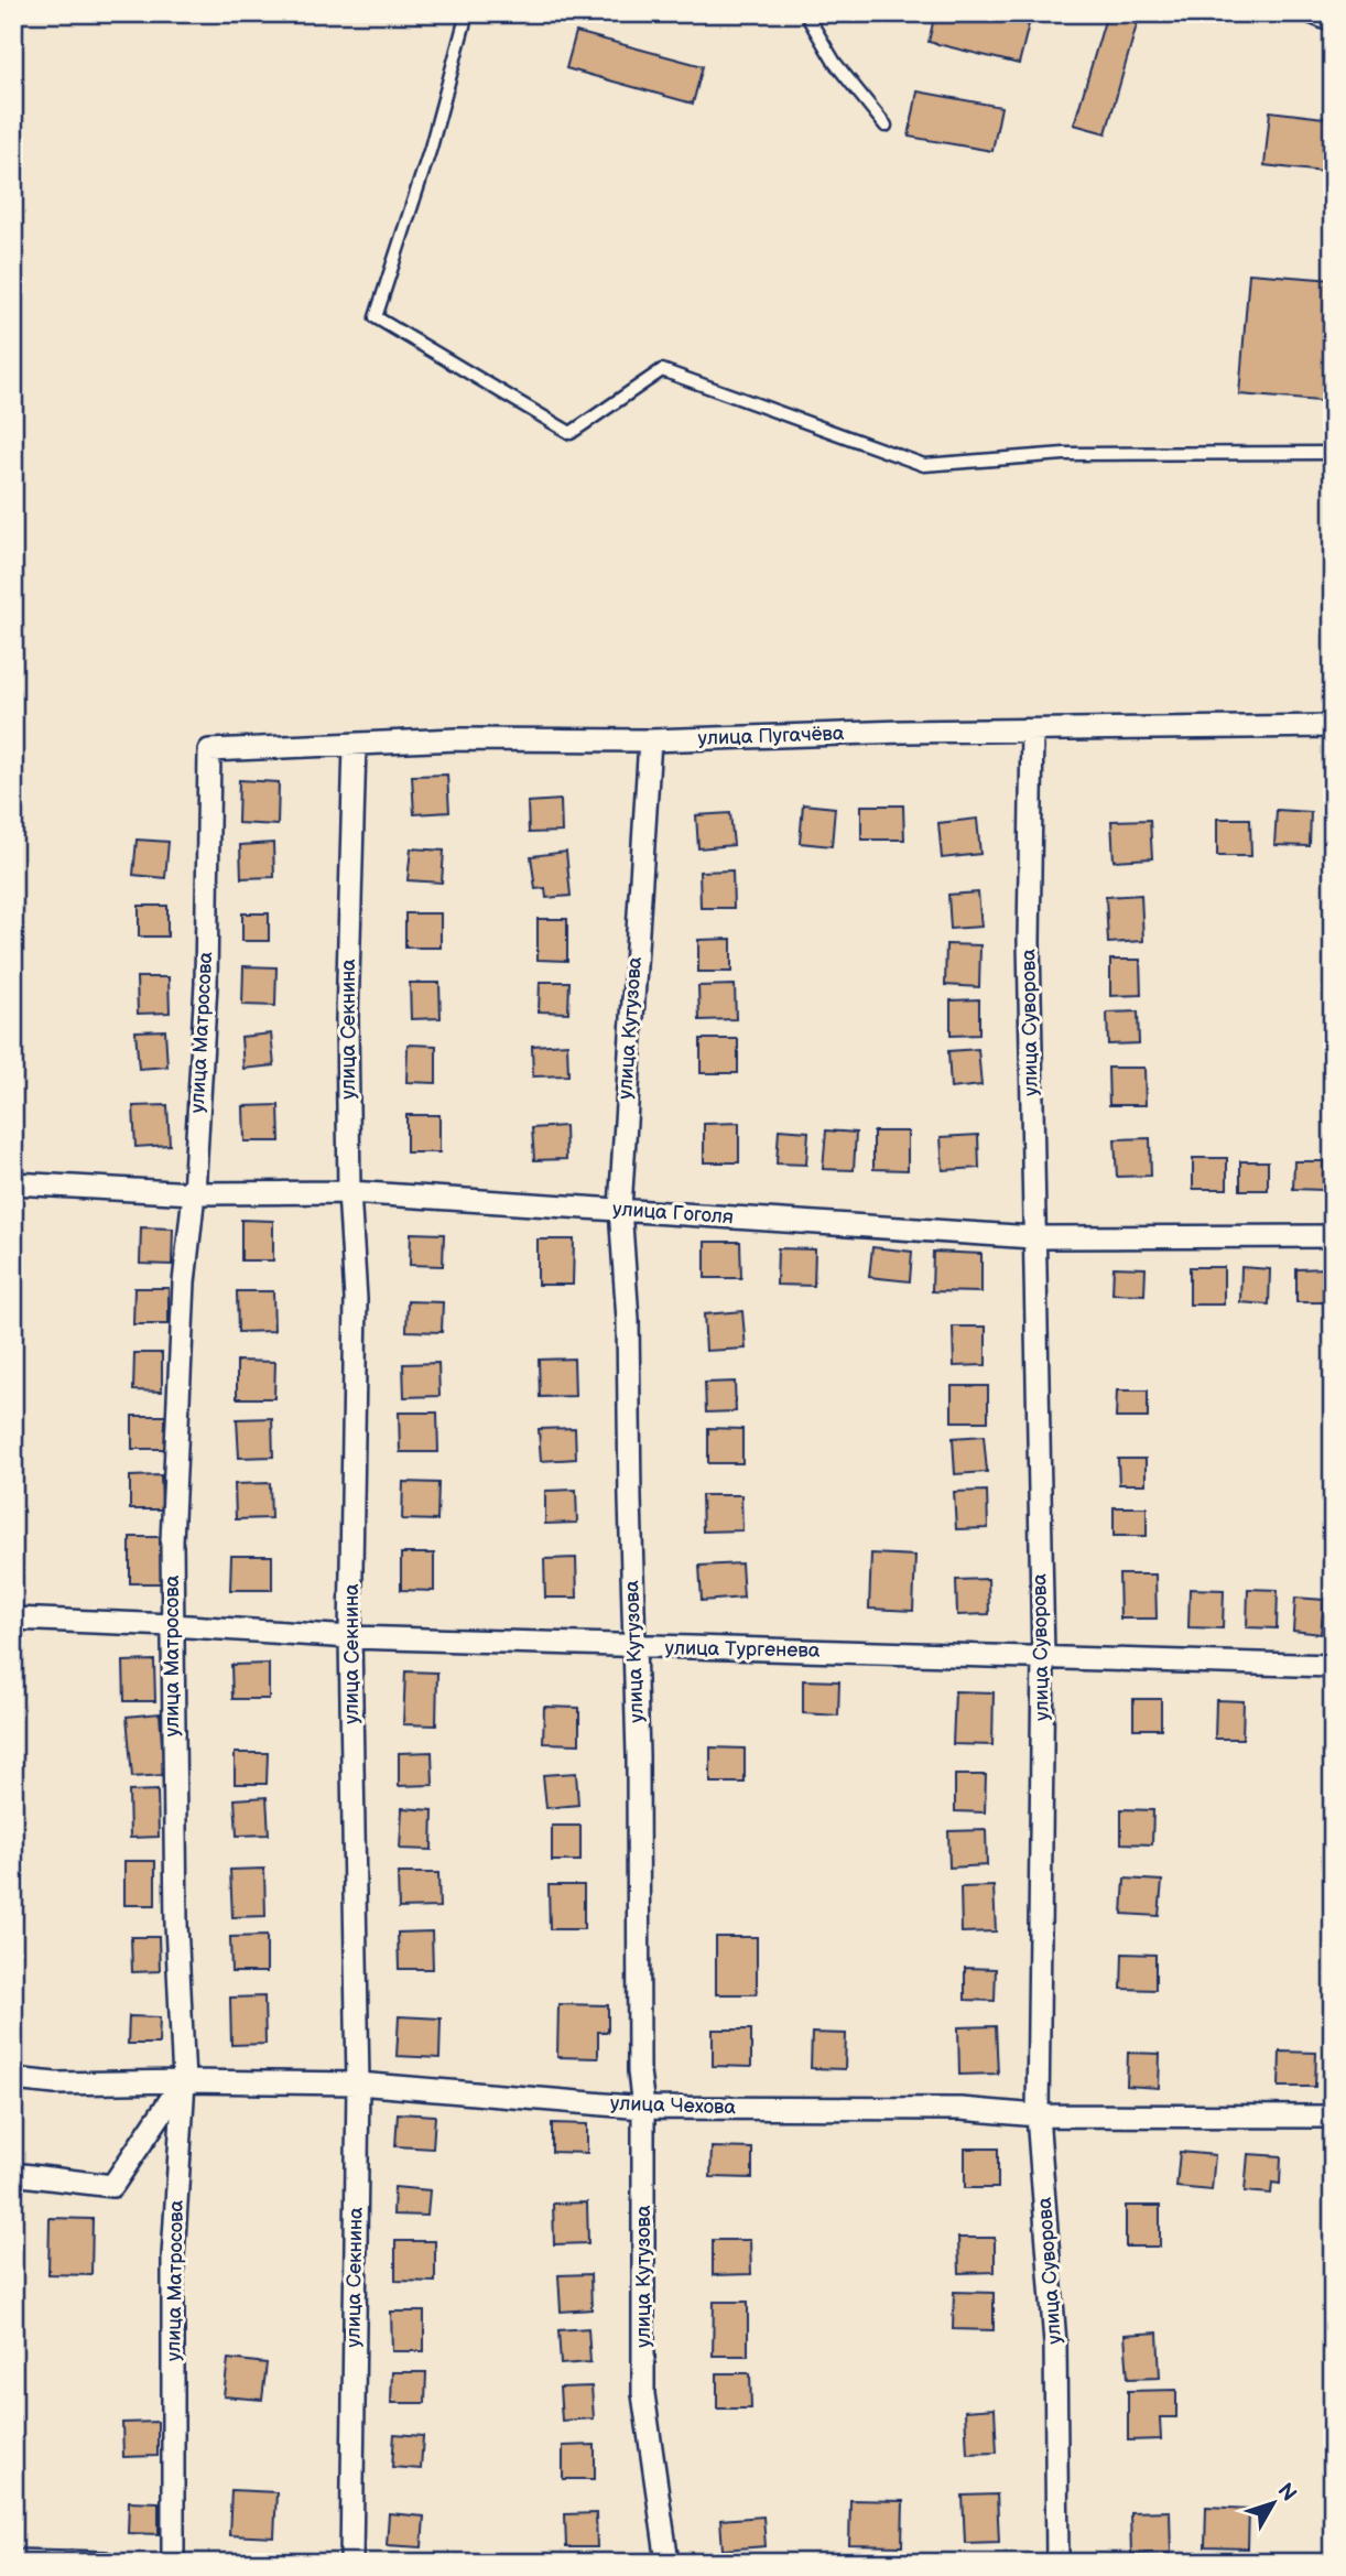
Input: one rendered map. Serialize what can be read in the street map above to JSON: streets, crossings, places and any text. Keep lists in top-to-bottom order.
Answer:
{
  "streets": {
    "street": [
      "улица Пугачёва",
      "улица Суворова",
      "улица Кутузова",
      "улица Секнина",
      "улица Матросова",
      "улица Гоголя",
      "улица Тургенева",
      "улица Чехова"
    ]
  },
  "crossings": [
    ["улица Пугачёва", "улица Суворова"],
    ["улица Пугачёва", "улица Кутузова"],
    ["улица Пугачёва", "улица Секнина"],
    ["улица Пугачёва", "улица Матросова"],
    ["улица Суворова", "улица Гоголя"],
    ["улица Суворова", "улица Тургенева"],
    ["улица Суворова", "улица Чехова"],
    ["улица Кутузова", "улица Гоголя"],
    ["улица Кутузова", "улица Тургенева"],
    ["улица Кутузова", "улица Чехова"],
    ["улица Секнина", "улица Гоголя"],
    ["улица Секнина", "улица Тургенева"],
    ["улица Секнина", "улица Чехова"],
    ["улица Матросова", "улица Гоголя"],
    ["улица Матросова", "улица Тургенева"],
    ["улица Матросова", "улица Чехова"]
  ],
  "north": "top right"
}
